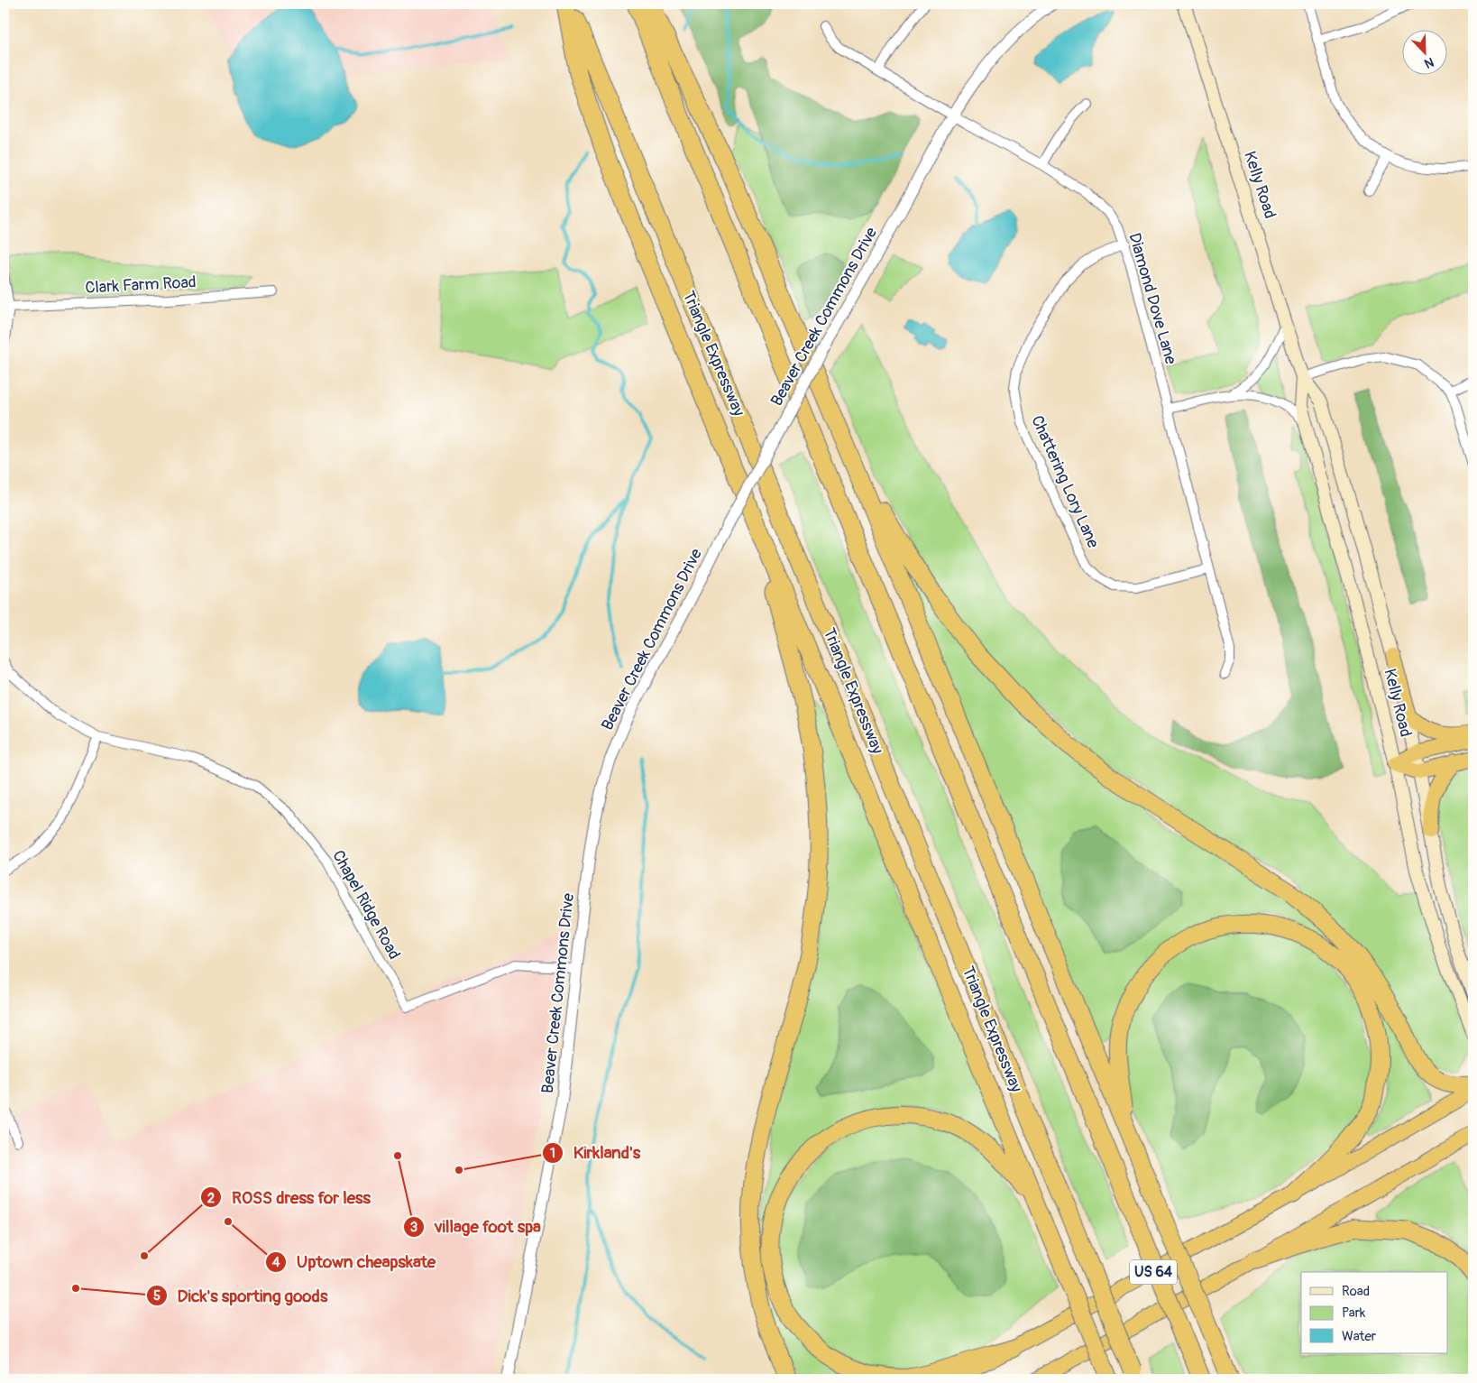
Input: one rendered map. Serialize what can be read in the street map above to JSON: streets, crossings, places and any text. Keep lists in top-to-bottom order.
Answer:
{
  "streets": {
    "highway": ["Triangle Expressway", "US 64"],
    "main road": ["Kelly Road"],
    "street": [
      "Clark Farm Road",
      "Diamond Dove Lane",
      "Beaver Creek Commons Drive",
      "Chattering Lory Lane",
      "Chapel Ridge Road"
    ]
  },
  "crossings": [
    ["Diamond Dove Lane", "Beaver Creek Commons Drive"],
    ["Diamond Dove Lane", "Chattering Lory Lane"],
    ["Beaver Creek Commons Drive", "Chapel Ridge Road"]
  ],
  "places": [
    "village foot spa",
    "Kirkland's",
    "Uptown cheapskate",
    "ROSS dress for less",
    "Dick's sporting goods"
  ],
  "legend": ["Road", "Park", "Water"],
  "north": "bottom right"
}
